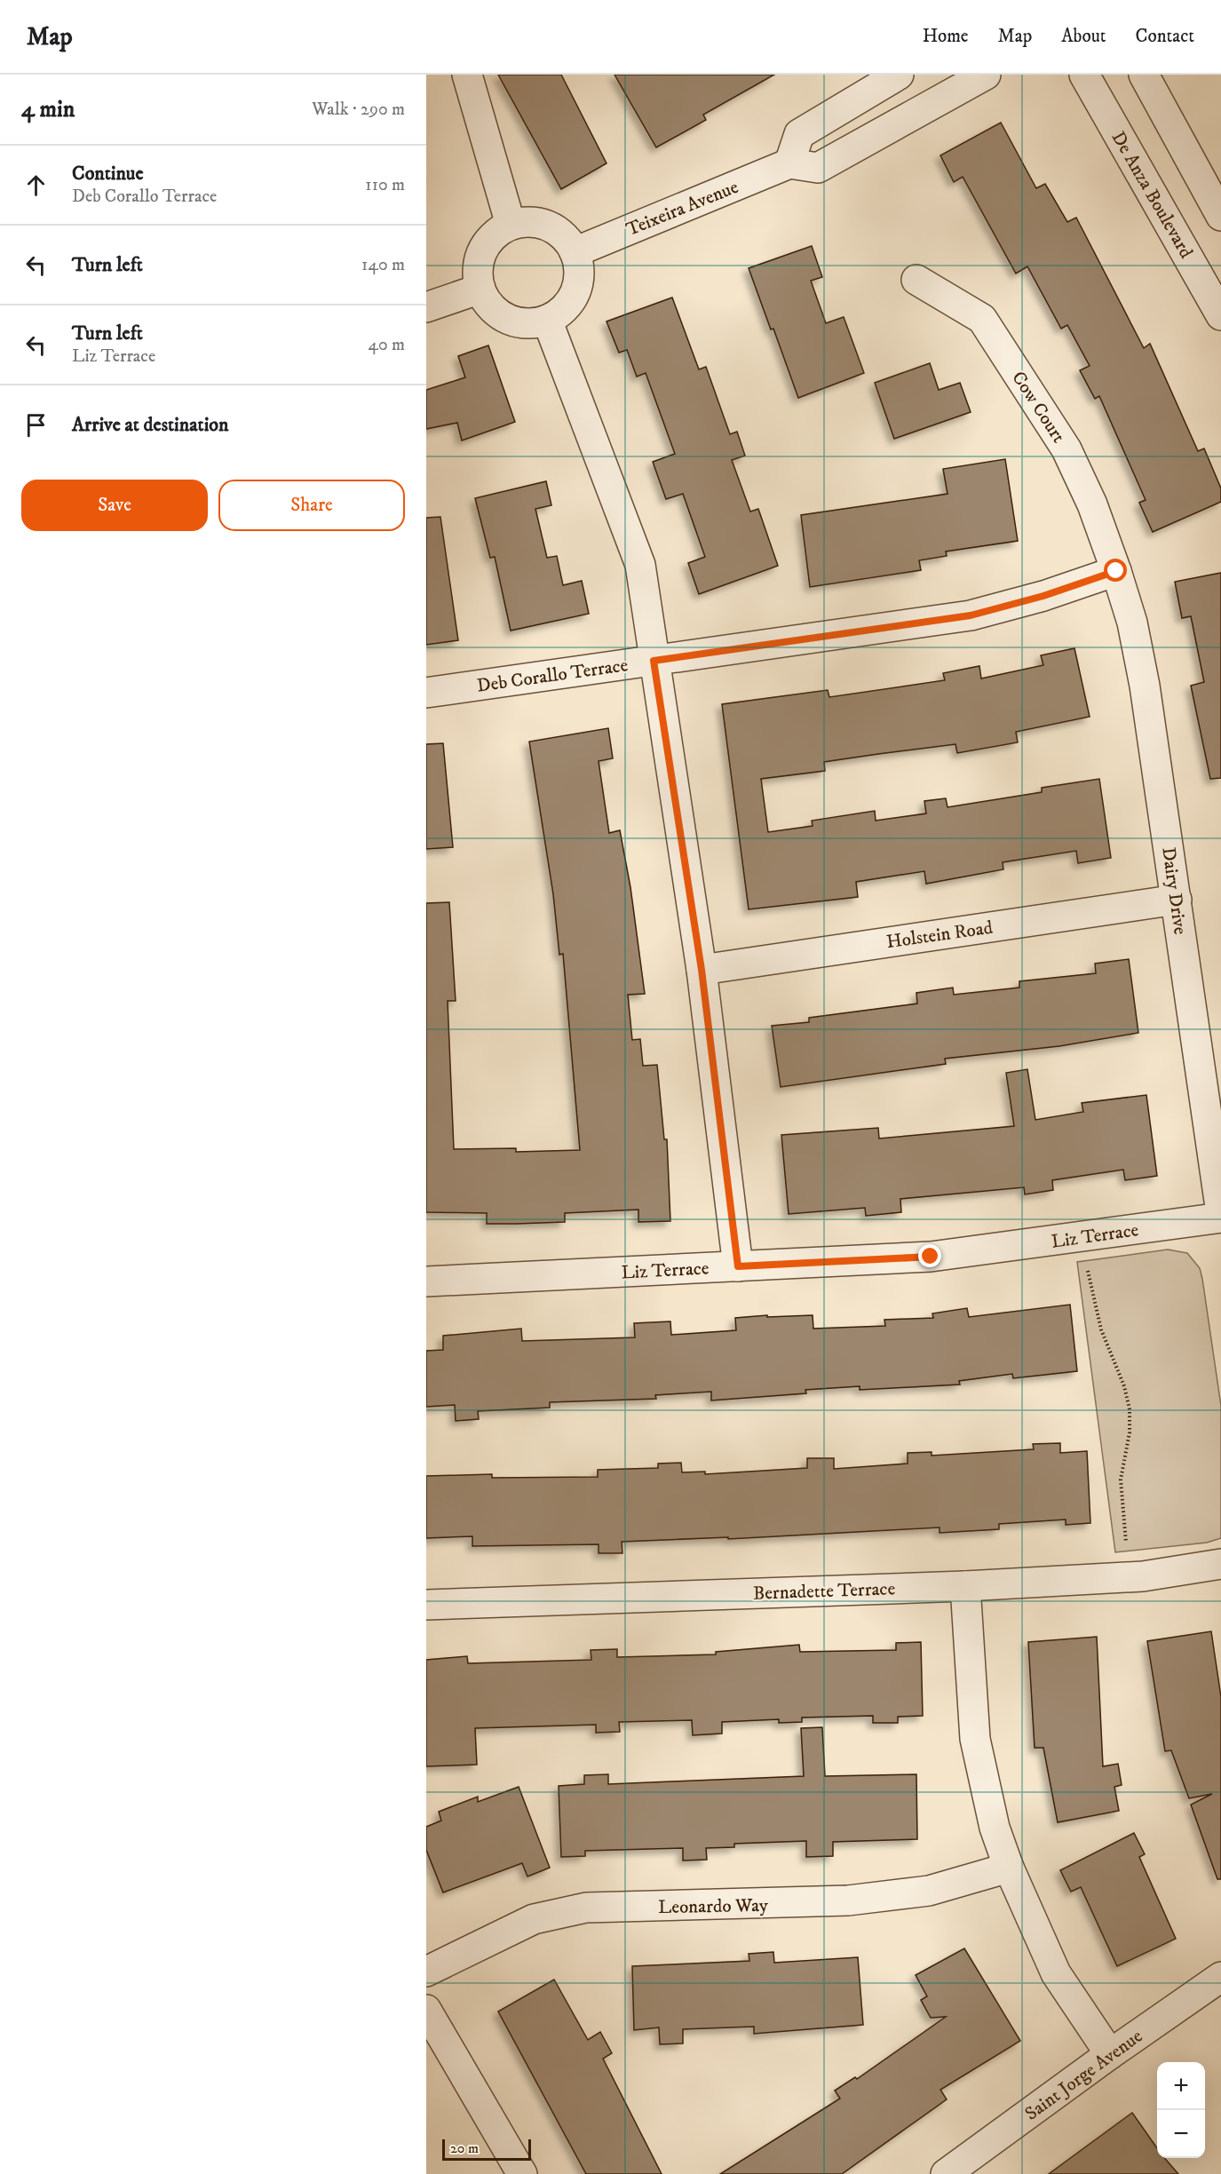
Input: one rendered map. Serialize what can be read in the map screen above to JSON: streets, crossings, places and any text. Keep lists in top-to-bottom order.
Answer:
{
  "streets": {
    "street": [
      "De Anza Boulevard",
      "Teixeira Avenue",
      "Cow Court",
      "Deb Corallo Terrace",
      "Dairy Drive",
      "Holstein Road",
      "Liz Terrace",
      "Bernadette Terrace",
      "Leonardo Way",
      "Saint Jorge Avenue"
    ]
  },
  "crossings": [
    ["Cow Court", "Deb Corallo Terrace"],
    ["Cow Court", "Dairy Drive"],
    ["Deb Corallo Terrace", "Dairy Drive"],
    ["Dairy Drive", "Holstein Road"]
  ],
  "scale_bar": "20 m",
  "page": {
    "header": "Map",
    "nav": [
      "Home",
      "Map",
      "About",
      "Contact"
    ],
    "heading": ["4 min", "Walk · 290 m"],
    "list": [
      ["Continue", "Deb Corallo Terrace", "110 m"],
      ["Turn left", "140 m"],
      ["Turn left", "Liz Terrace", "40 m"],
      "Arrive at destination"
    ],
    "buttons": ["Save", "Share"],
    "map_buttons": ["+", "−"],
    "scale": "20 m"
  }
}
